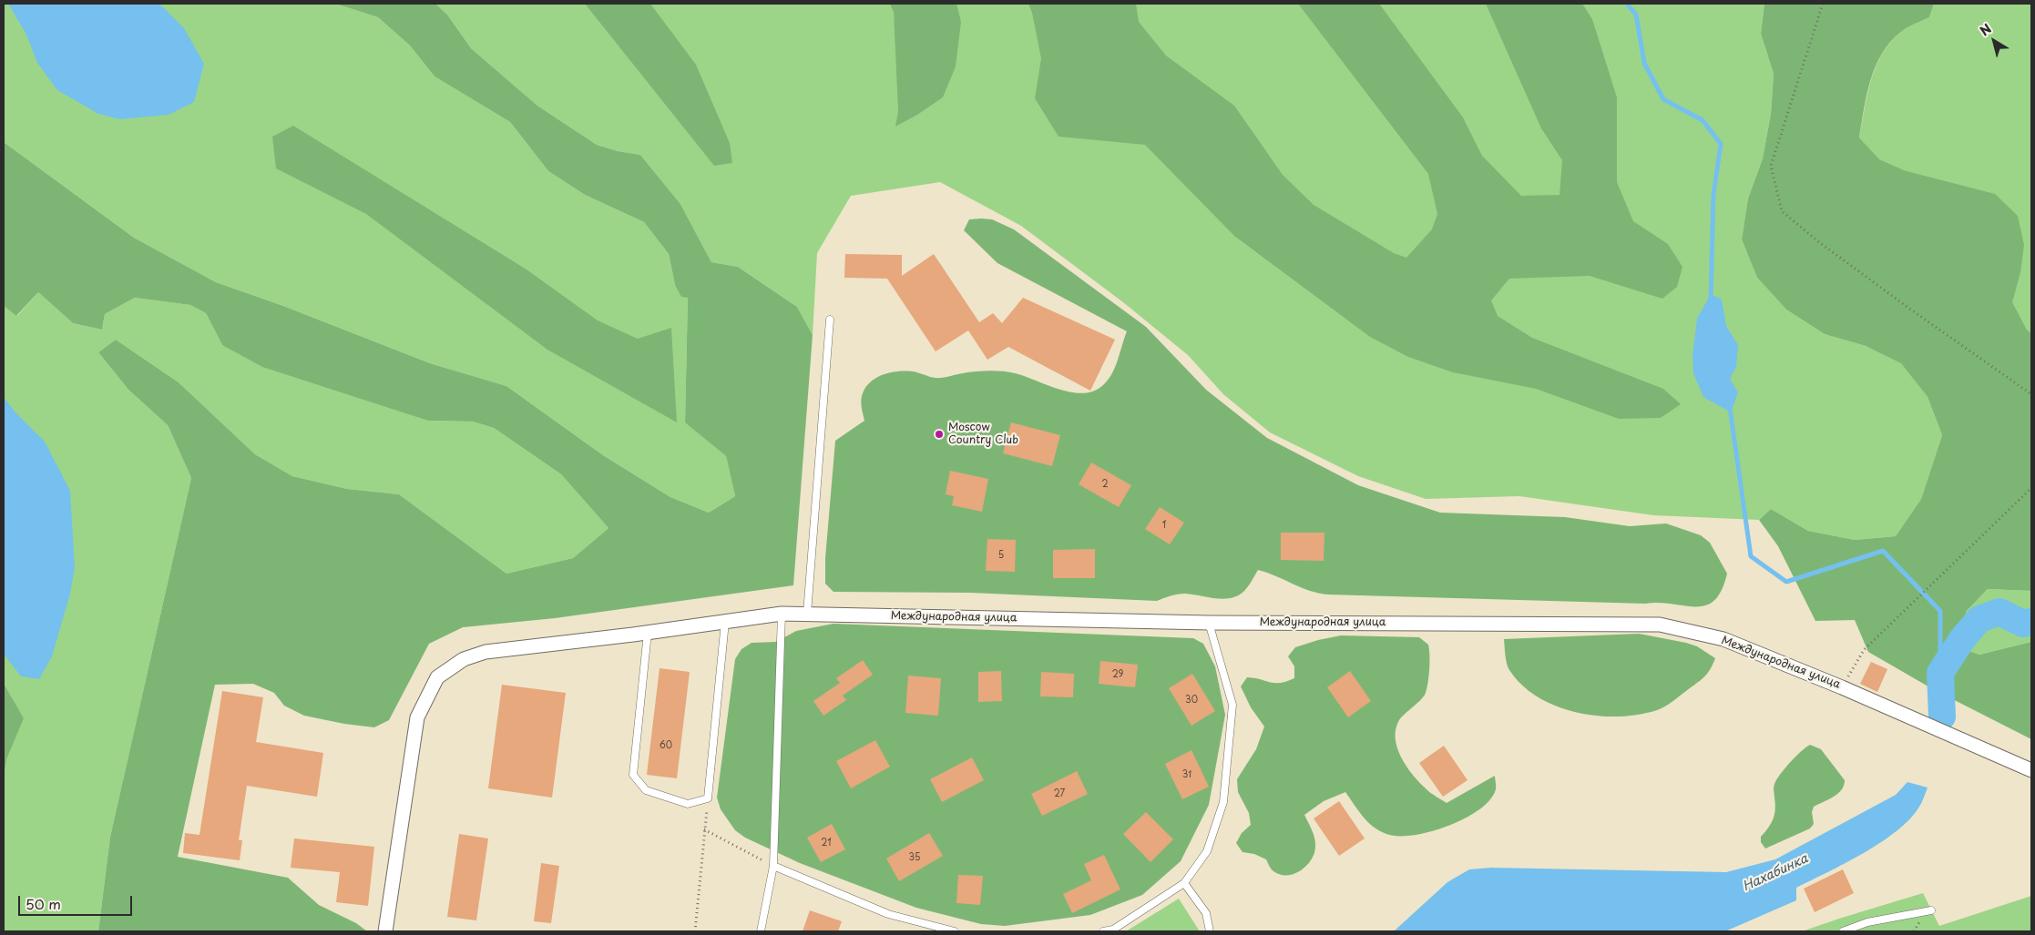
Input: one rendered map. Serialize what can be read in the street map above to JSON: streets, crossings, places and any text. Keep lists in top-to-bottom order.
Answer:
{
  "streets": {
    "street": ["Международная улица"]
  },
  "water": ["Нахабинка"],
  "places": ["Moscow Country Club"],
  "house_numbers": [
    "2",
    "1",
    "5",
    "29",
    "30",
    "60",
    "31",
    "27",
    "21",
    "35"
  ],
  "scale_bar": "50 m",
  "north": "top left"
}
